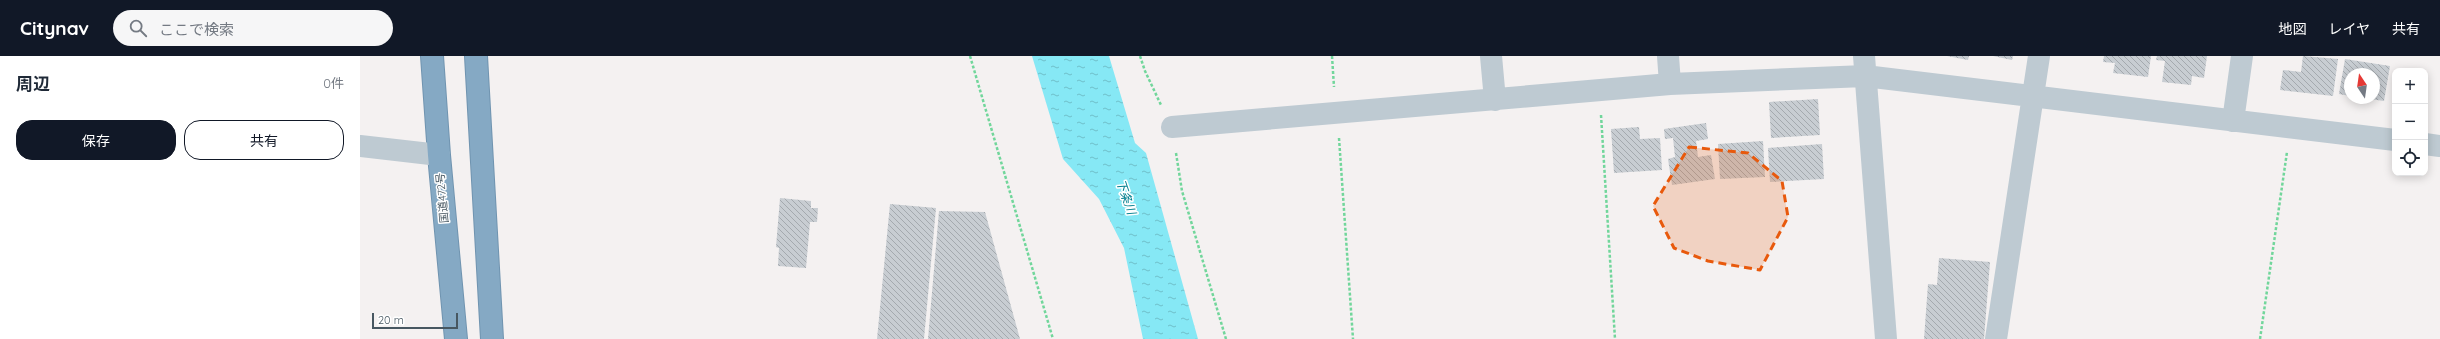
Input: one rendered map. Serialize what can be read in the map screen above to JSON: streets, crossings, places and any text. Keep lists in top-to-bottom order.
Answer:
{
  "streets": {
    "highway": ["国道472号"]
  },
  "water": ["下条川"],
  "scale_bar": "20 m",
  "north": "top",
  "page": {
    "header": "Citynav",
    "search": "ここで検索",
    "nav": ["地図", "レイヤ", "共有"],
    "heading": ["周辺", "0件"],
    "map_buttons": ["+", "−"],
    "buttons": ["保存", "共有"],
    "scale": "20 m"
  }
}
